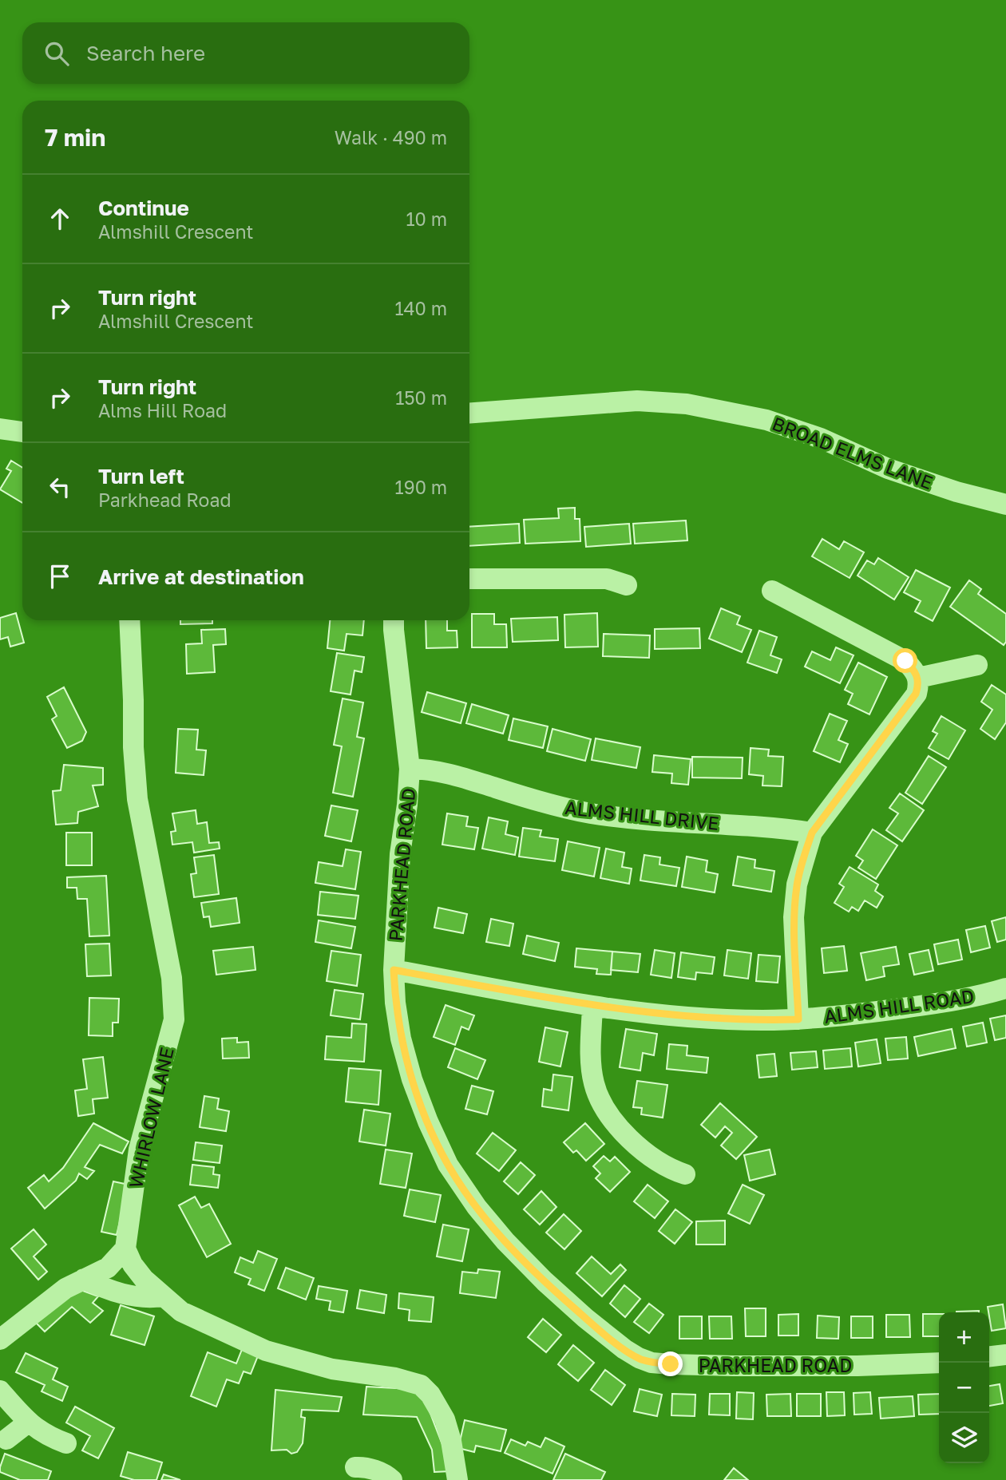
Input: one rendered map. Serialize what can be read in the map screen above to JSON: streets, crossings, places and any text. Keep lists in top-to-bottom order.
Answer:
{
  "streets": {
    "street": [
      "BROAD ELMS LANE",
      "ALMS HILL DRIVE",
      "PARKHEAD ROAD",
      "ALMS HILL ROAD",
      "WHIRLOW LANE"
    ]
  },
  "crossings": [
    ["ALMS HILL DRIVE", "PARKHEAD ROAD"],
    ["PARKHEAD ROAD", "ALMS HILL ROAD"]
  ],
  "page": {
    "search": "Search here",
    "heading": ["7 min", "Walk · 490 m"],
    "list": [
      ["Continue", "Almshill Crescent", "10 m"],
      ["Turn right", "Almshill Crescent", "140 m"],
      ["Turn right", "Alms Hill Road", "150 m"],
      ["Turn left", "Parkhead Road", "190 m"],
      "Arrive at destination"
    ],
    "map_buttons": ["+", "−"]
  }
}
